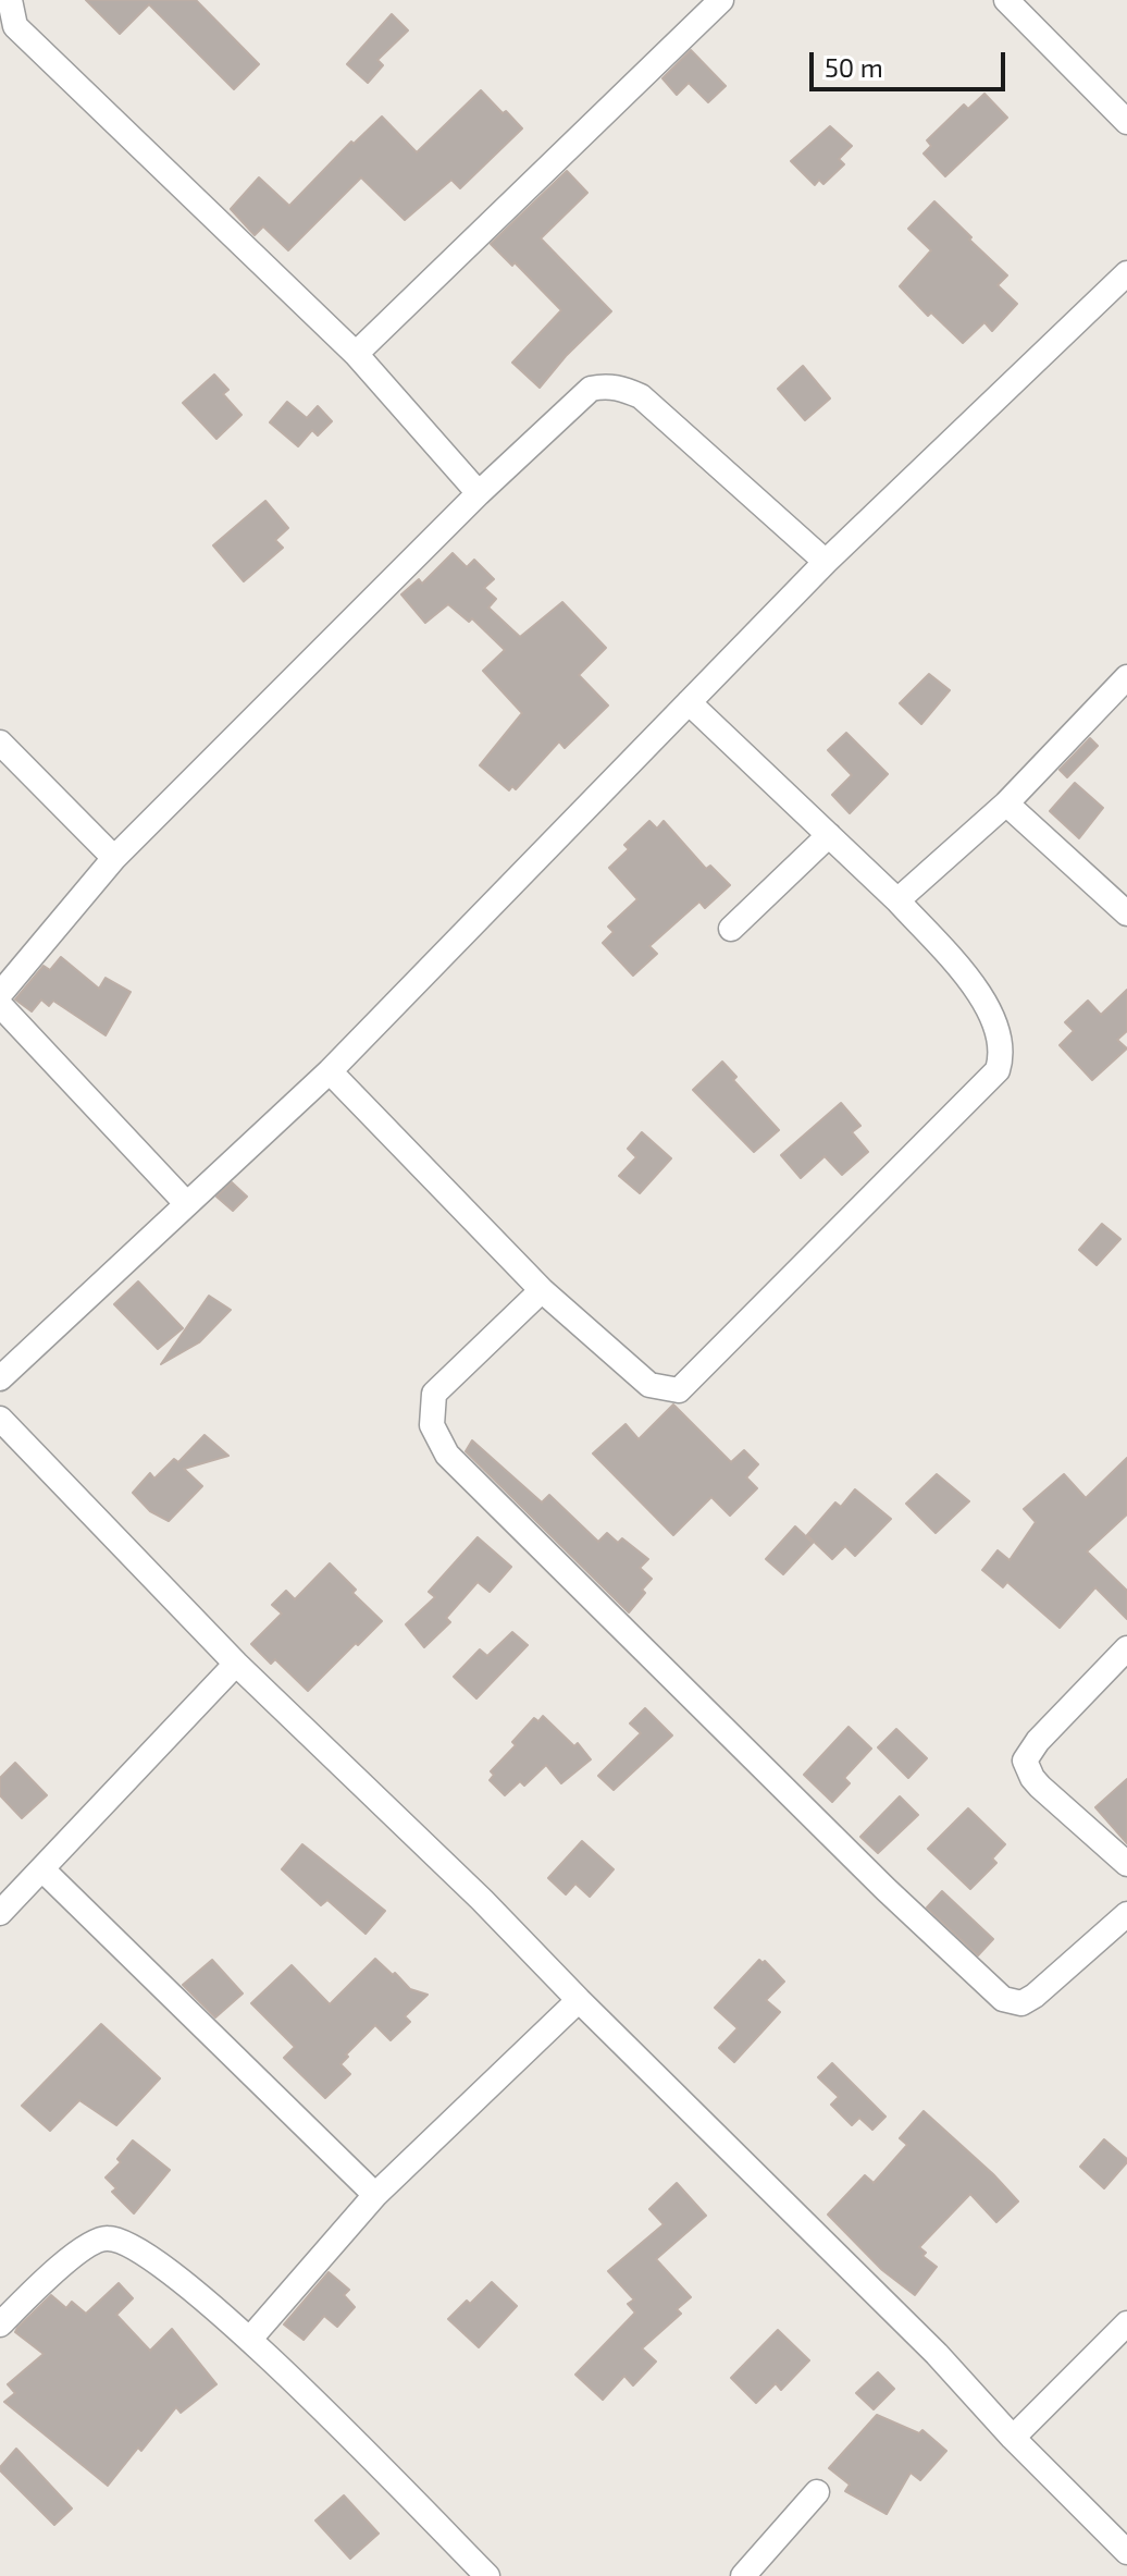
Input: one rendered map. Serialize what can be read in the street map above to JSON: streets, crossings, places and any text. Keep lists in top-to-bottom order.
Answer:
{
  "scale_bar": "50 m"
}
